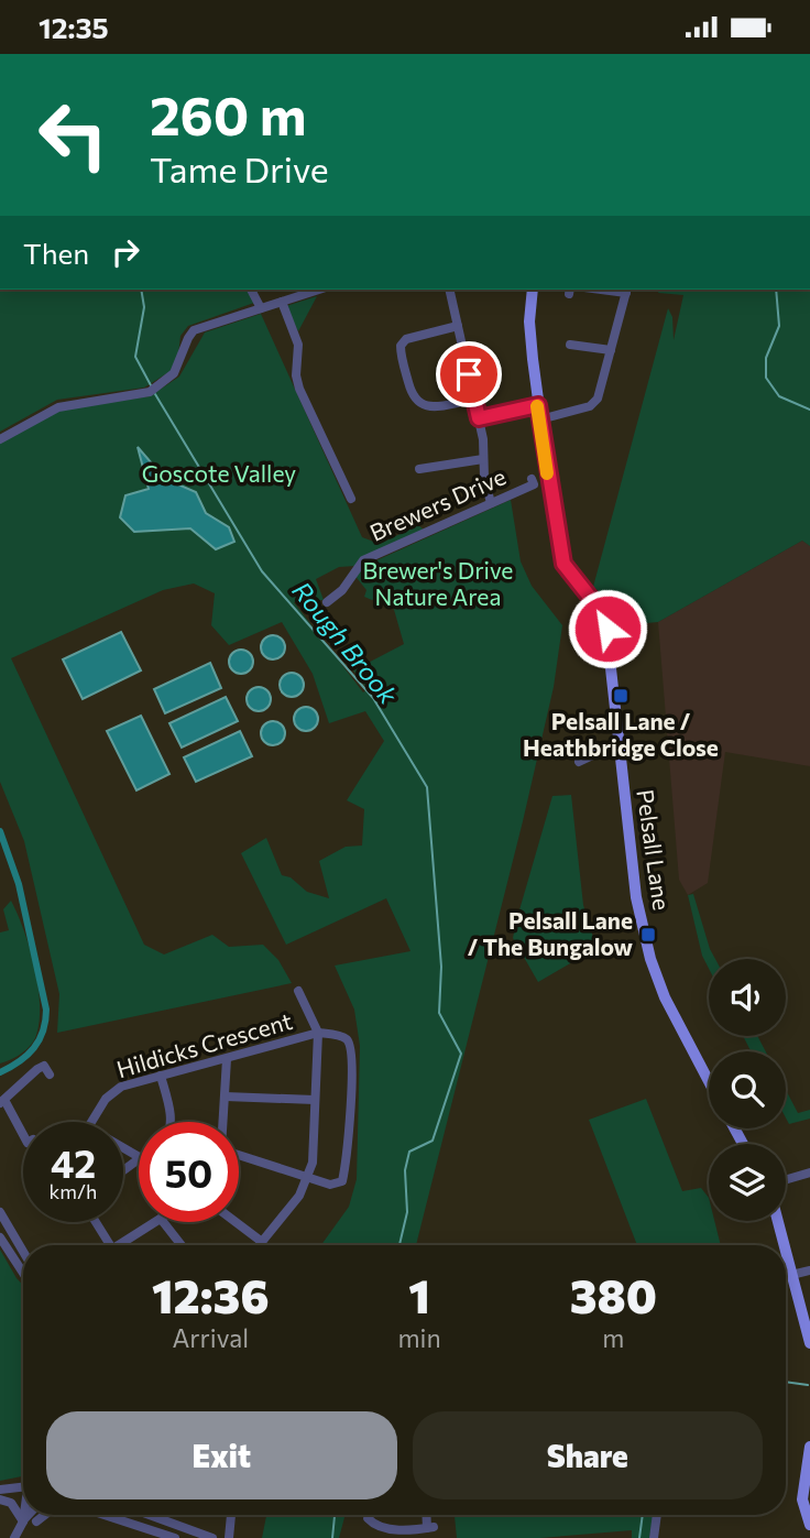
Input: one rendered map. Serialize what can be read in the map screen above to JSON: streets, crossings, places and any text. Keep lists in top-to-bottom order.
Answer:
{
  "streets": {
    "main road": ["Pelsall Lane"],
    "street": ["Brewers Drive", "Hildicks Crescent"]
  },
  "water": ["Rough Brook"],
  "parks": ["Goscote Valley", "Brewer's Drive Nature Area"],
  "places": {
    "transit": ["Pelsall Lane / Heathbridge Close", "Pelsall Lane / The Bungalow"]
  },
  "page": {
    "status": "12:35",
    "turn": ["260 m", "Tame Drive"],
    "then": "Then",
    "speed": "42 km/h",
    "limit": "50",
    "eta": [
      "12:36",
      "Arrival",
      "1",
      "min",
      "380",
      "m"
    ],
    "buttons": ["Exit", "Share"]
  }
}
